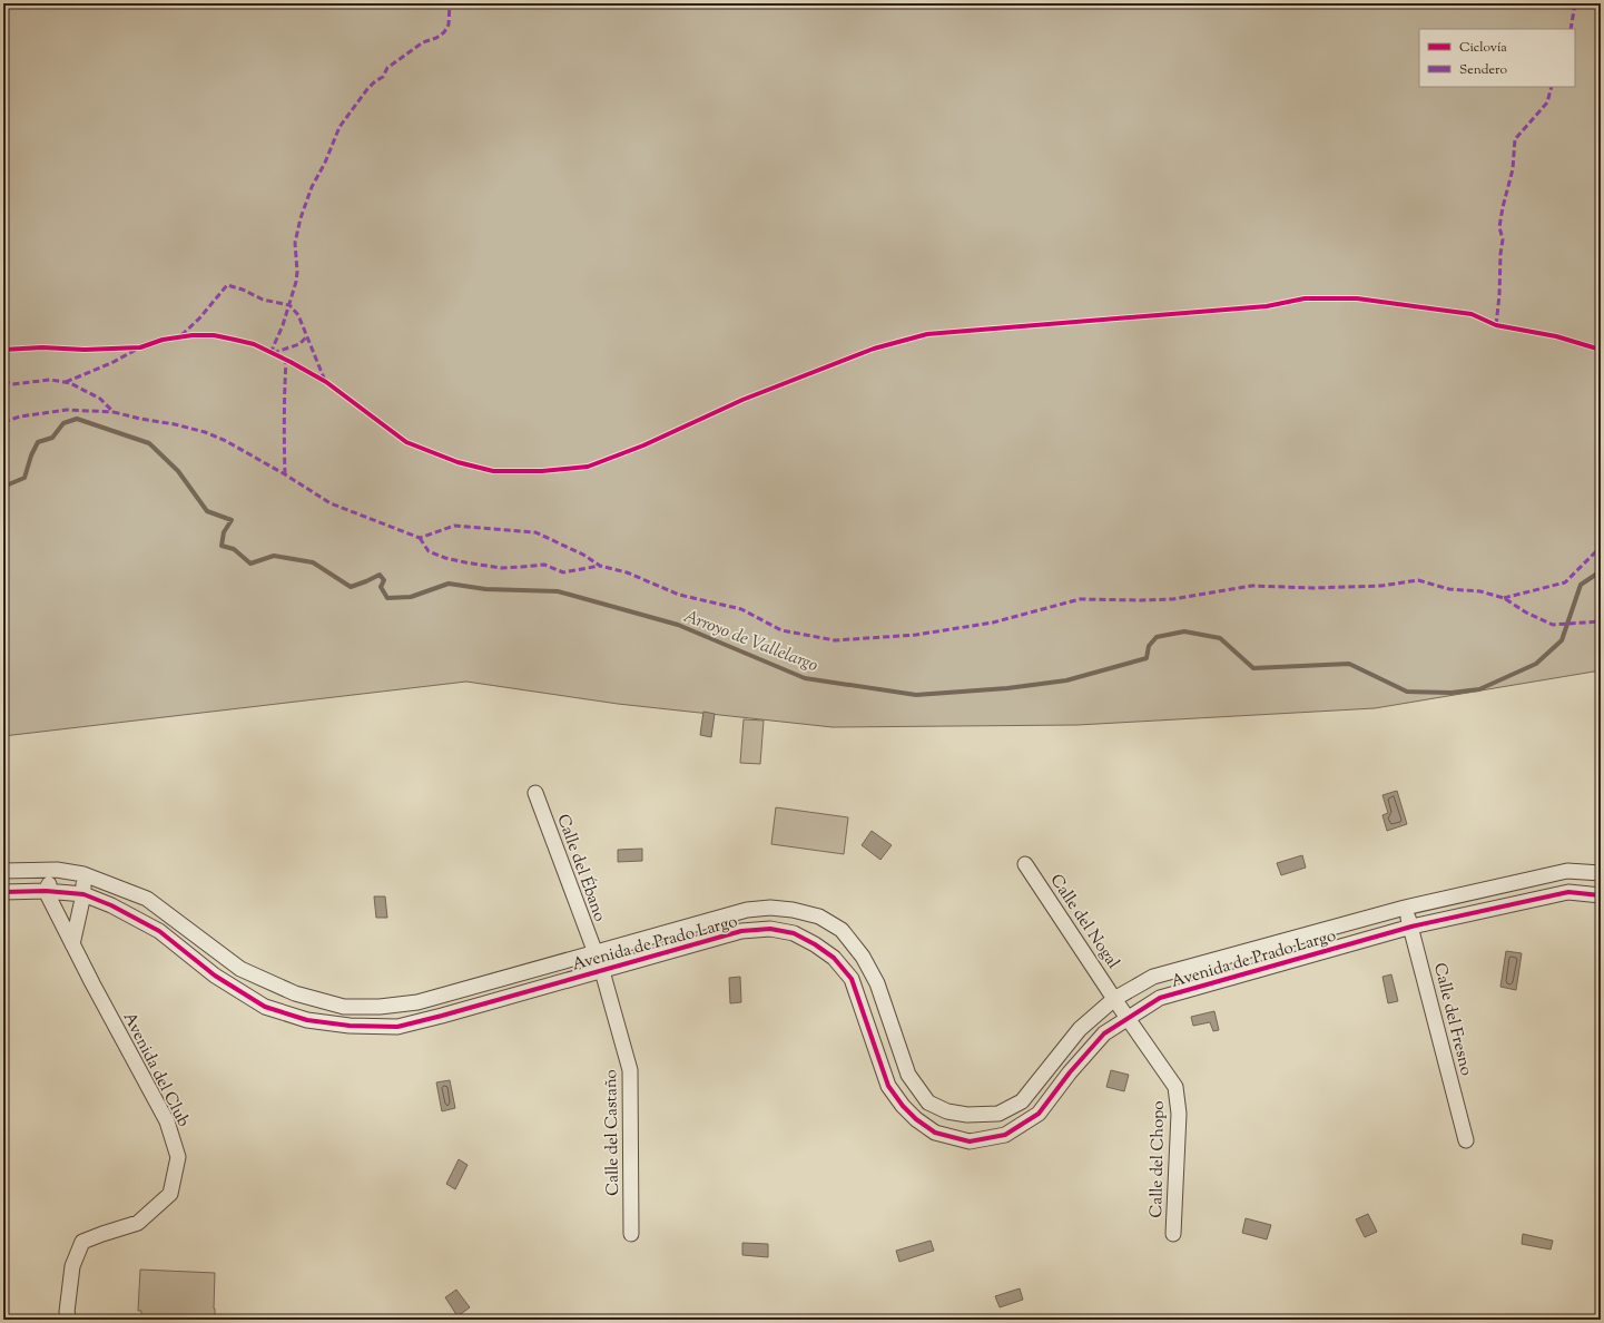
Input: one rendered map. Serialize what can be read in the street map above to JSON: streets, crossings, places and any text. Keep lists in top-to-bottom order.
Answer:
{
  "streets": {
    "street": [
      "Calle del Ébano",
      "Calle del Nogal",
      "Avenida de Prado Largo",
      "Calle del Fresno",
      "Avenida del Club",
      "Calle del Castaño",
      "Calle del Chopo"
    ]
  },
  "crossings": [
    ["Calle del Ébano", "Avenida de Prado Largo"],
    ["Calle del Ébano", "Calle del Castaño"],
    ["Calle del Nogal", "Avenida de Prado Largo"],
    ["Calle del Nogal", "Calle del Chopo"],
    ["Avenida de Prado Largo", "Calle del Fresno"],
    ["Avenida de Prado Largo", "Avenida del Club"],
    ["Avenida de Prado Largo", "Calle del Castaño"],
    ["Avenida de Prado Largo", "Calle del Chopo"]
  ],
  "water": ["Arroyo de Vallelargo"],
  "legend": ["Ciclovía", "Sendero"]
}
